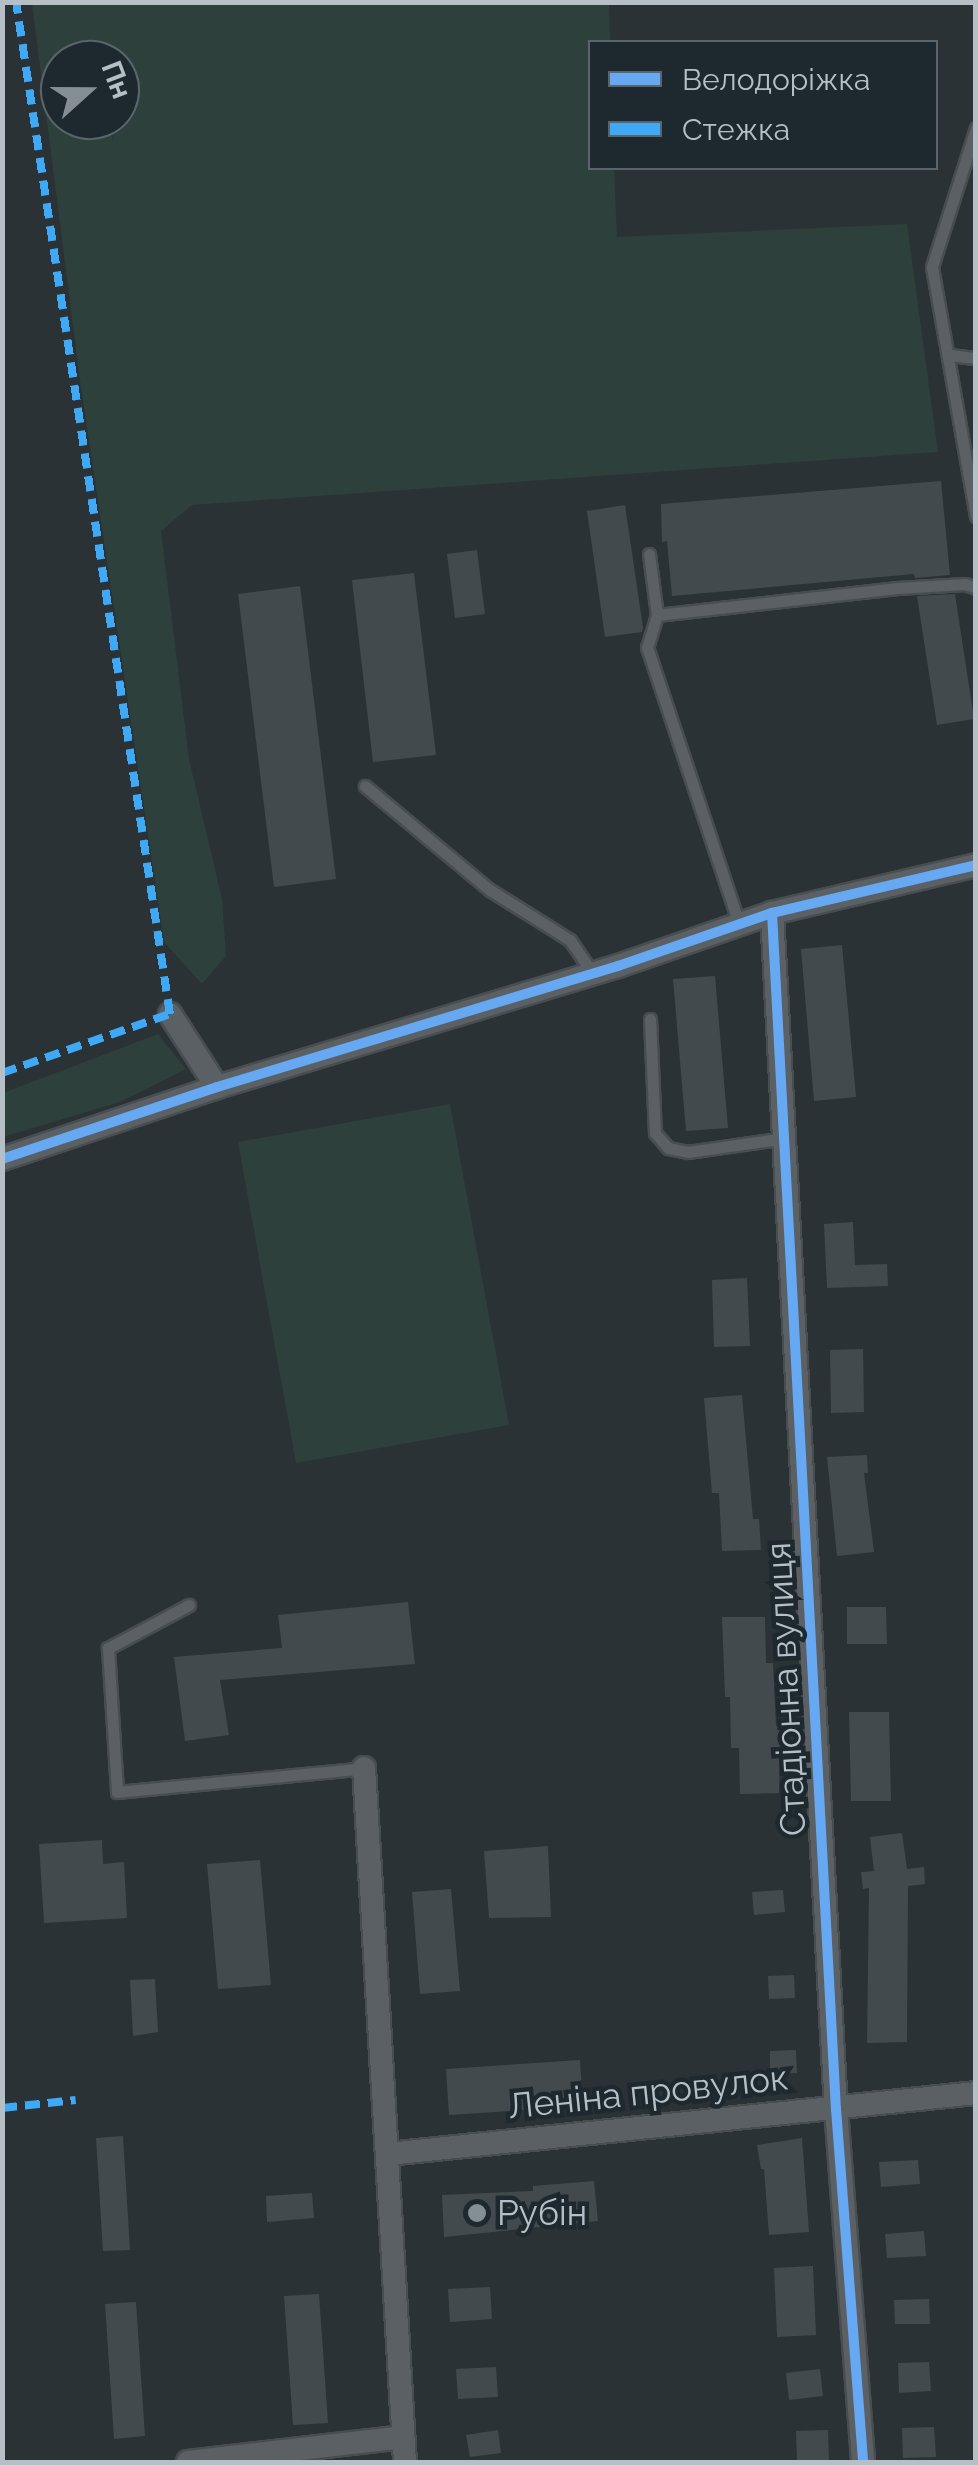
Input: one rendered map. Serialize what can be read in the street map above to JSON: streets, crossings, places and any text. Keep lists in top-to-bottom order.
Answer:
{
  "streets": {
    "street": ["Стадіонна вулиця", "Леніна провулок"]
  },
  "crossings": [
    ["Стадіонна вулиця", "Леніна провулок"]
  ],
  "places": ["Рубін"],
  "legend": ["Велодоріжка", "Стежка"],
  "north": "right"
}
